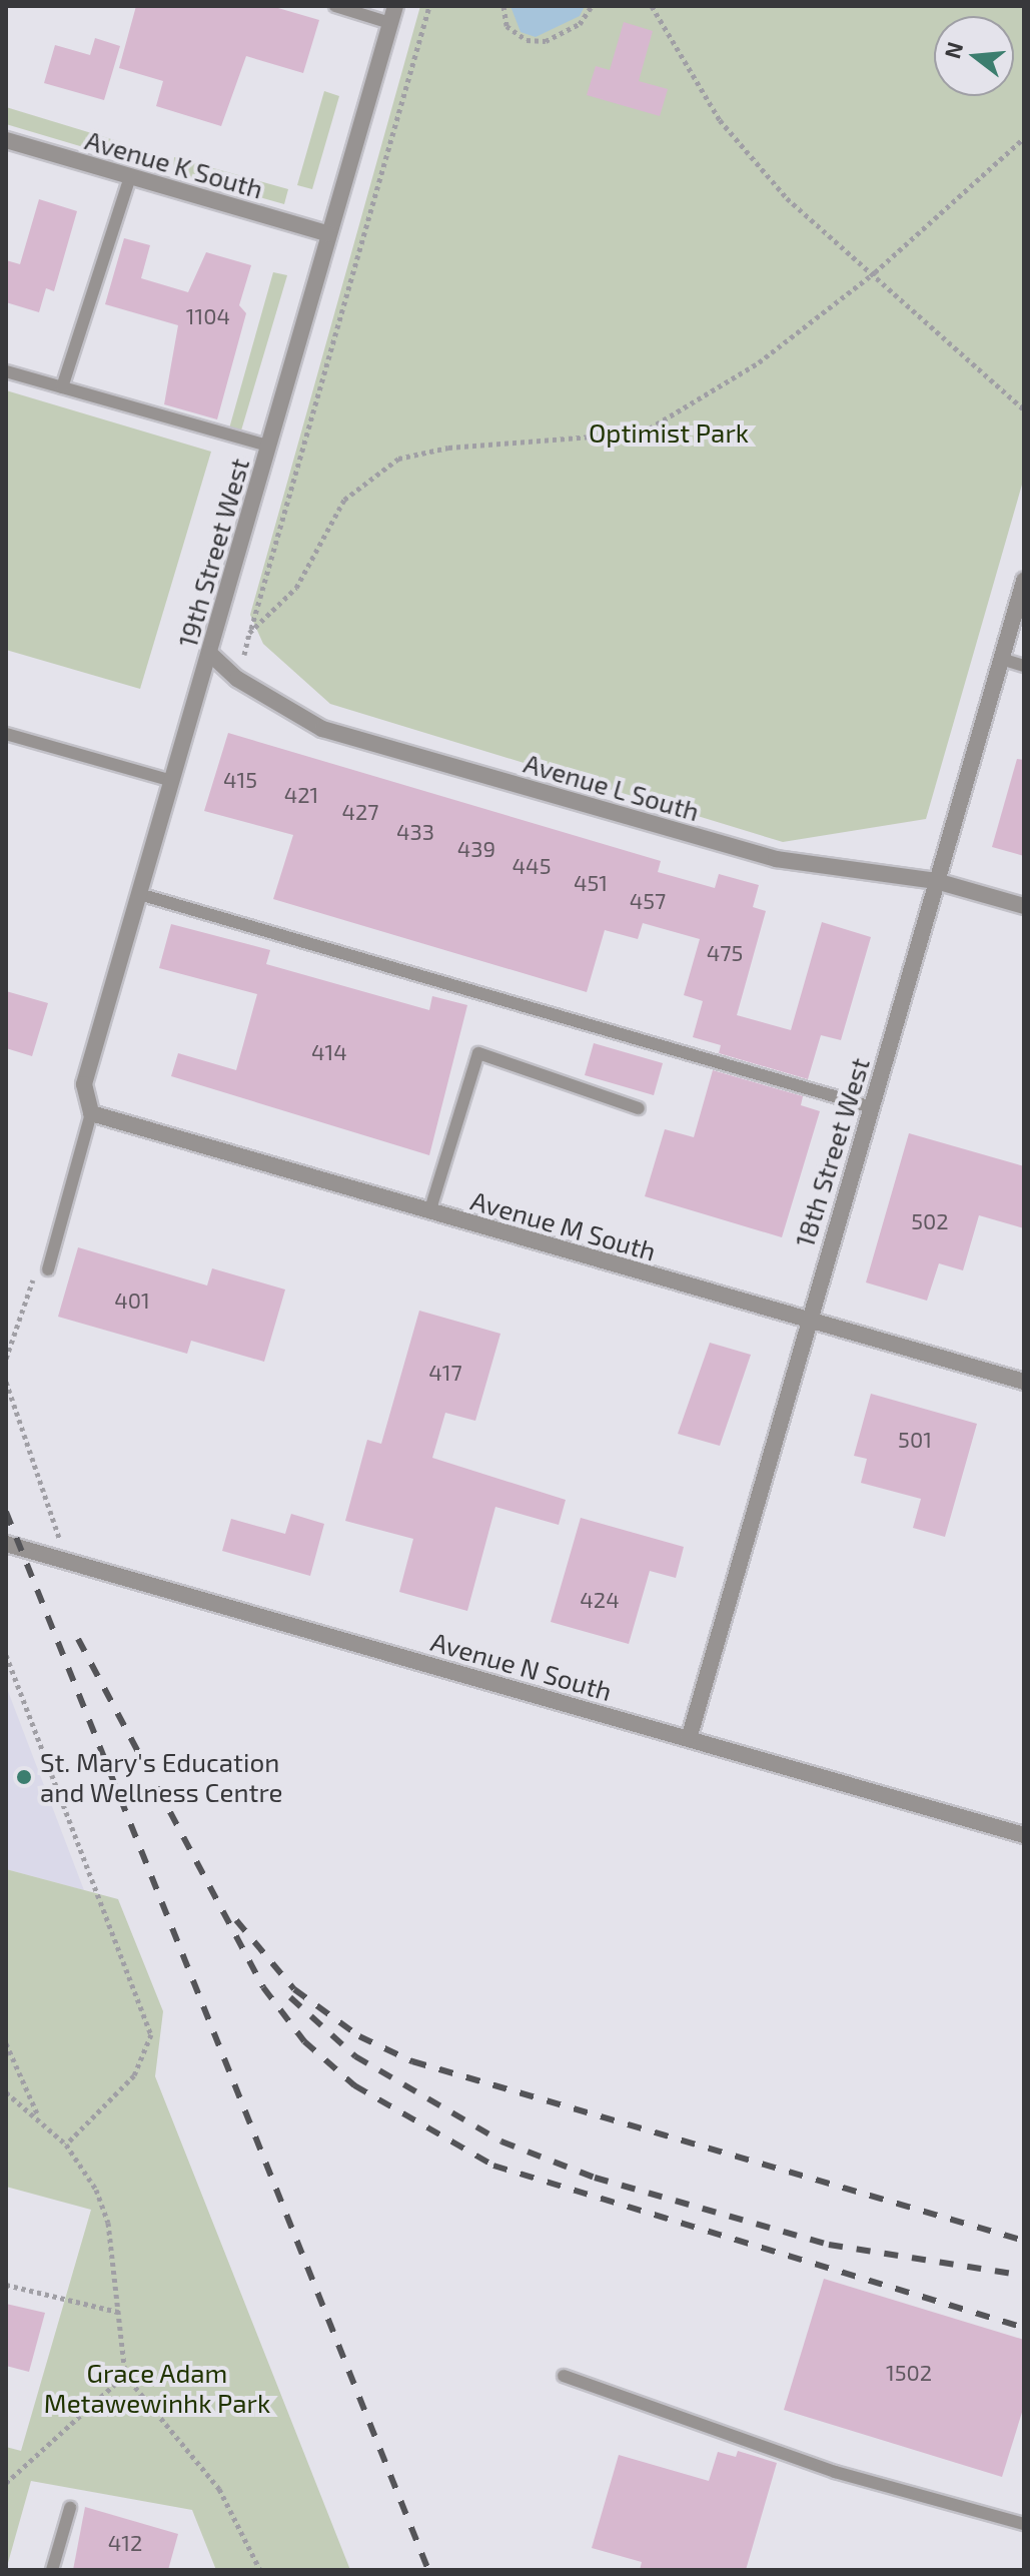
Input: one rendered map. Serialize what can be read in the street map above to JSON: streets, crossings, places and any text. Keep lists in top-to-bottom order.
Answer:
{
  "streets": {
    "street": [
      "Avenue K South",
      "19th Street West",
      "Avenue L South",
      "18th Street West",
      "Avenue M South",
      "Avenue N South"
    ]
  },
  "crossings": [
    ["Avenue K South", "19th Street West"],
    ["19th Street West", "Avenue L South"],
    ["19th Street West", "Avenue M South"],
    ["Avenue L South", "18th Street West"],
    ["18th Street West", "Avenue M South"],
    ["18th Street West", "Avenue N South"]
  ],
  "parks": ["Optimist Park", "Grace Adam Metawewinhk Park"],
  "places": ["St. Mary's Education and Wellness Centre"],
  "house_numbers": [
    "1104",
    "415",
    "421",
    "427",
    "433",
    "439",
    "445",
    "451",
    "457",
    "475",
    "414",
    "502",
    "401",
    "417",
    "501",
    "424",
    "1502",
    "412"
  ],
  "north": "left"
}
